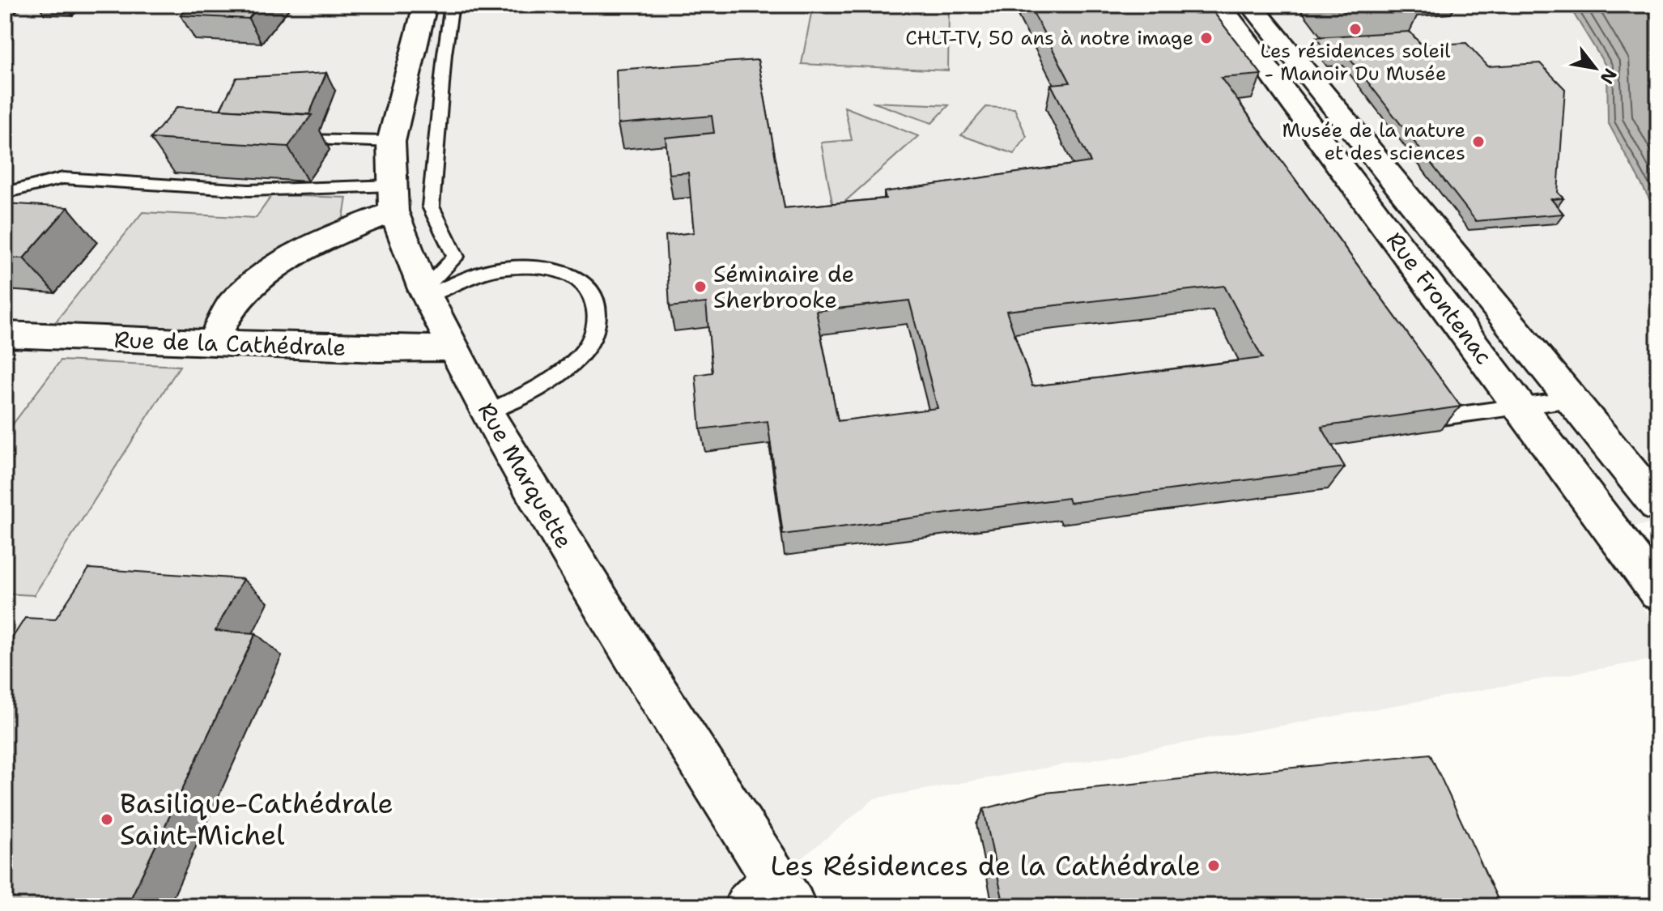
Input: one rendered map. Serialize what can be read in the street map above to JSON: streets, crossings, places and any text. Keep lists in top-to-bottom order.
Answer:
{
  "streets": {
    "street": ["Rue Frontenac", "Rue de la Cathédrale", "Rue Marquette"]
  },
  "crossings": [
    ["Rue de la Cathédrale", "Rue Marquette"]
  ],
  "places": [
    "Les résidences soleil - Manoir Du Musée",
    "CHLT-TV, 50 ans à notre image",
    "Musée de la nature et des sciences",
    "Séminaire de Sherbrooke",
    "Basilique-Cathédrale Saint-Michel",
    "Les Résidences de la Cathédrale"
  ],
  "north": "bottom right"
}
